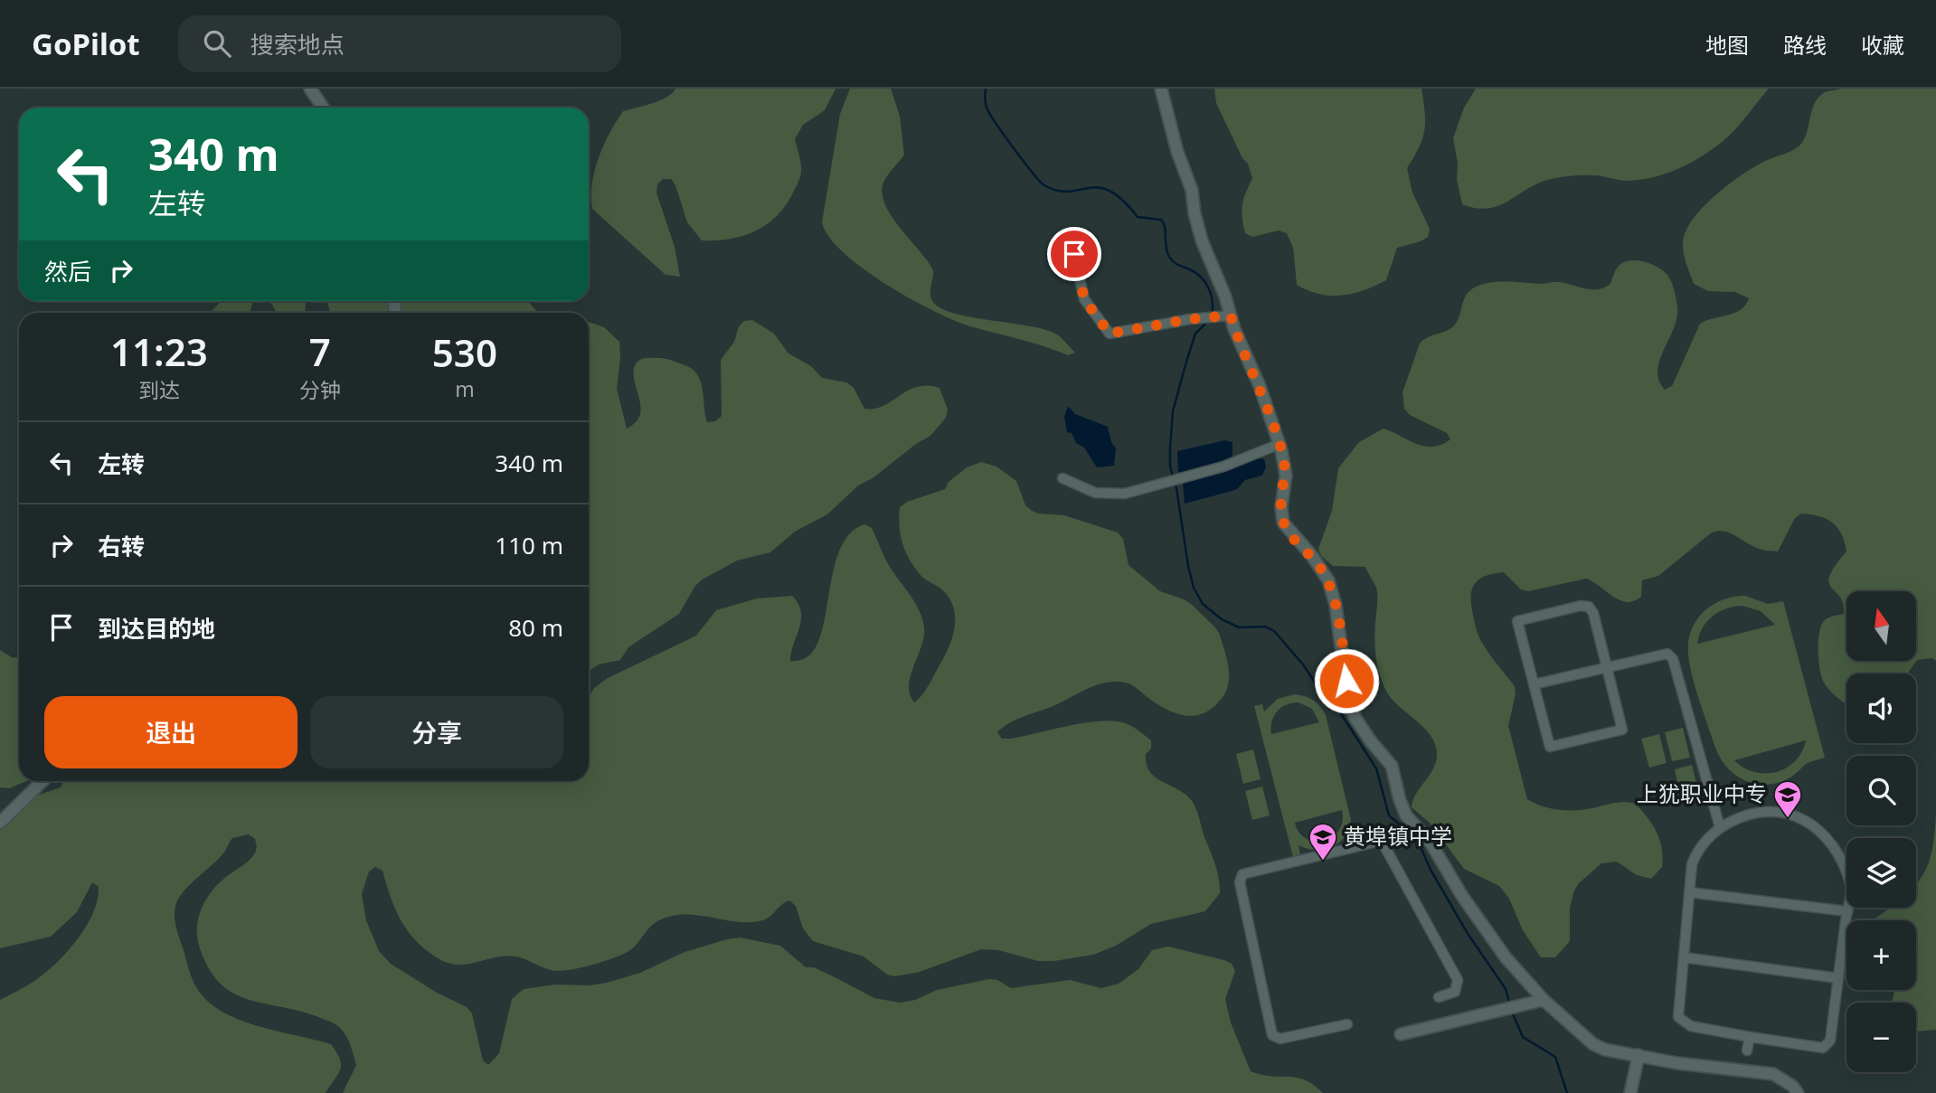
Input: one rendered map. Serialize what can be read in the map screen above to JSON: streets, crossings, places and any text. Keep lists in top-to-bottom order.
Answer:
{
  "places": {
    "school or university": ["上犹职业中专", "黄埠镇中学"]
  },
  "north": "top",
  "page": {
    "header": "GoPilot",
    "search": "搜索地点",
    "nav": ["地图", "路线", "收藏"],
    "turn": ["340 m", "左转"],
    "then": "然后",
    "eta": [
      "11:23",
      "到达",
      "7",
      "分钟",
      "530",
      "m"
    ],
    "list": [
      {
        "name": "左转",
        "value": "340 m"
      },
      {
        "name": "右转",
        "value": "110 m"
      },
      {
        "name": "到达目的地",
        "value": "80 m"
      }
    ],
    "map_buttons": ["+", "−"],
    "buttons": ["退出", "分享"]
  }
}
